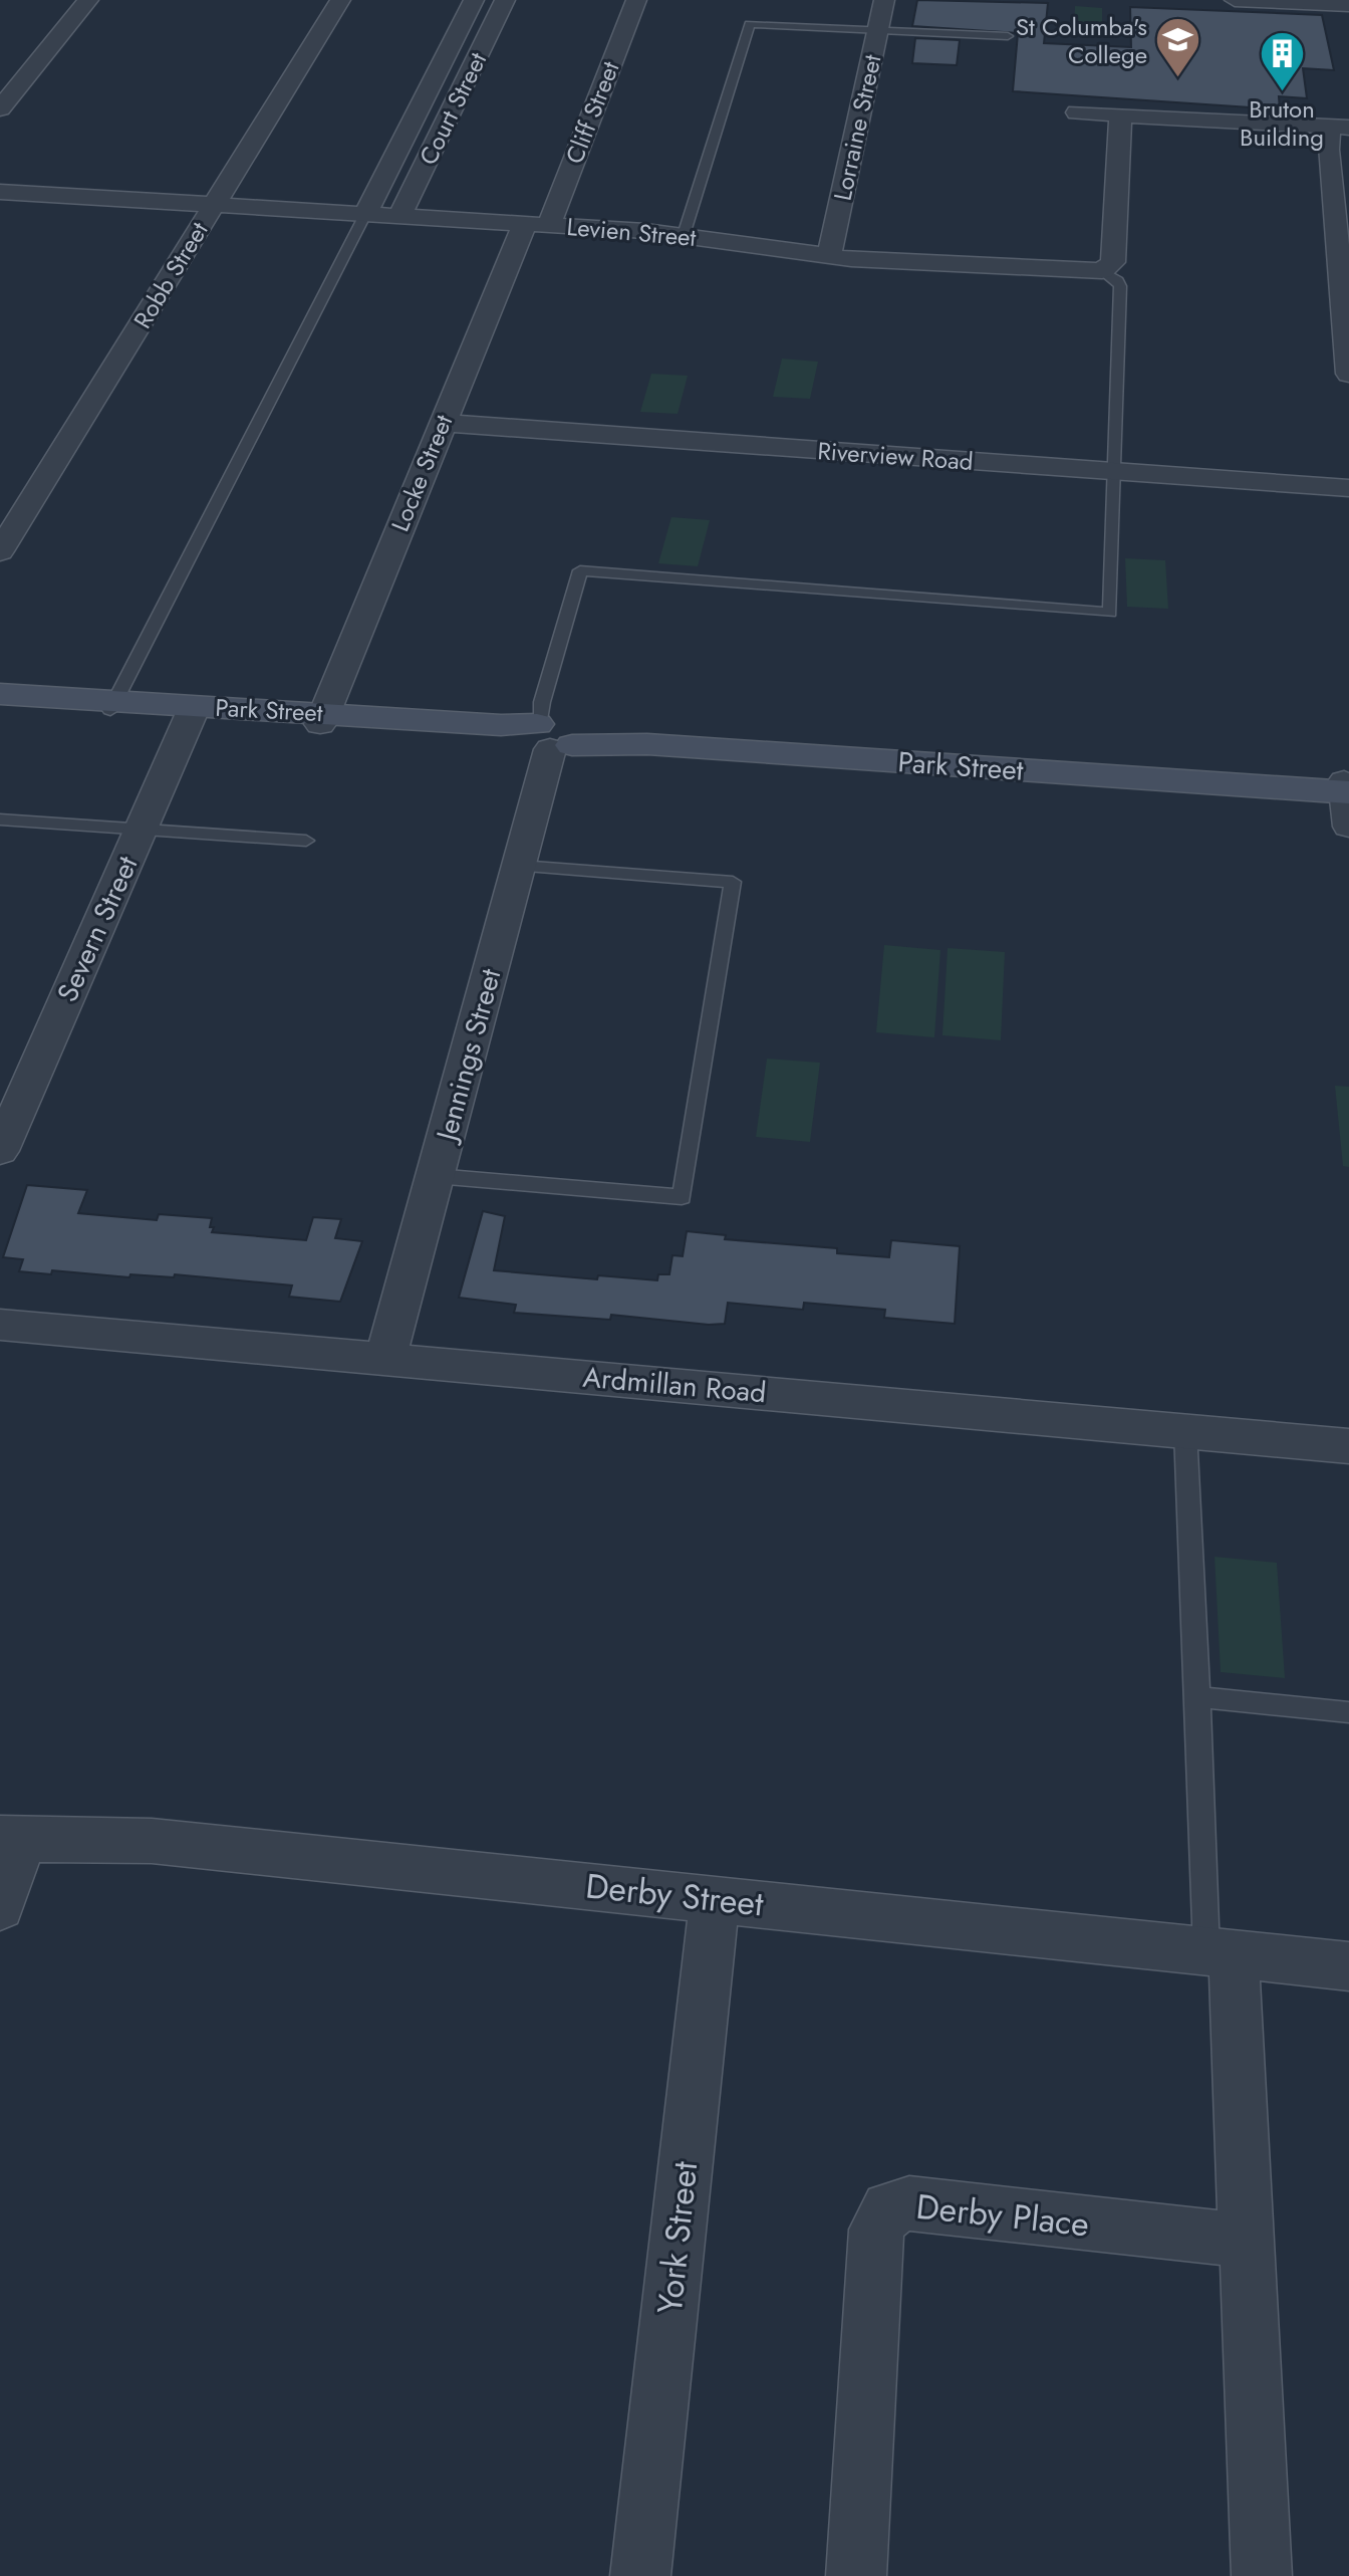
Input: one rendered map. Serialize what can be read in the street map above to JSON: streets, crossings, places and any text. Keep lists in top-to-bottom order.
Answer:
{
  "streets": {
    "street": [
      "Court Street",
      "Cliff Street",
      "Lorraine Street",
      "Levien Street",
      "Robb Street",
      "Riverview Road",
      "Locke Street",
      "Park Street",
      "Severn Street",
      "Jennings Street",
      "Ardmillan Road",
      "Derby Street",
      "Derby Place",
      "York Street"
    ]
  },
  "crossings": [
    ["Court Street", "Levien Street"],
    ["Cliff Street", "Levien Street"],
    ["Cliff Street", "Locke Street"],
    ["Lorraine Street", "Levien Street"],
    ["Levien Street", "Robb Street"],
    ["Levien Street", "Locke Street"],
    ["Riverview Road", "Locke Street"],
    ["Locke Street", "Park Street"],
    ["Park Street", "Severn Street"],
    ["Park Street", "Jennings Street"],
    ["Jennings Street", "Ardmillan Road"],
    ["Derby Street", "York Street"]
  ],
  "places": {
    "school or university": ["St Columba's College"],
    "building": ["Bruton Building"]
  }
}
